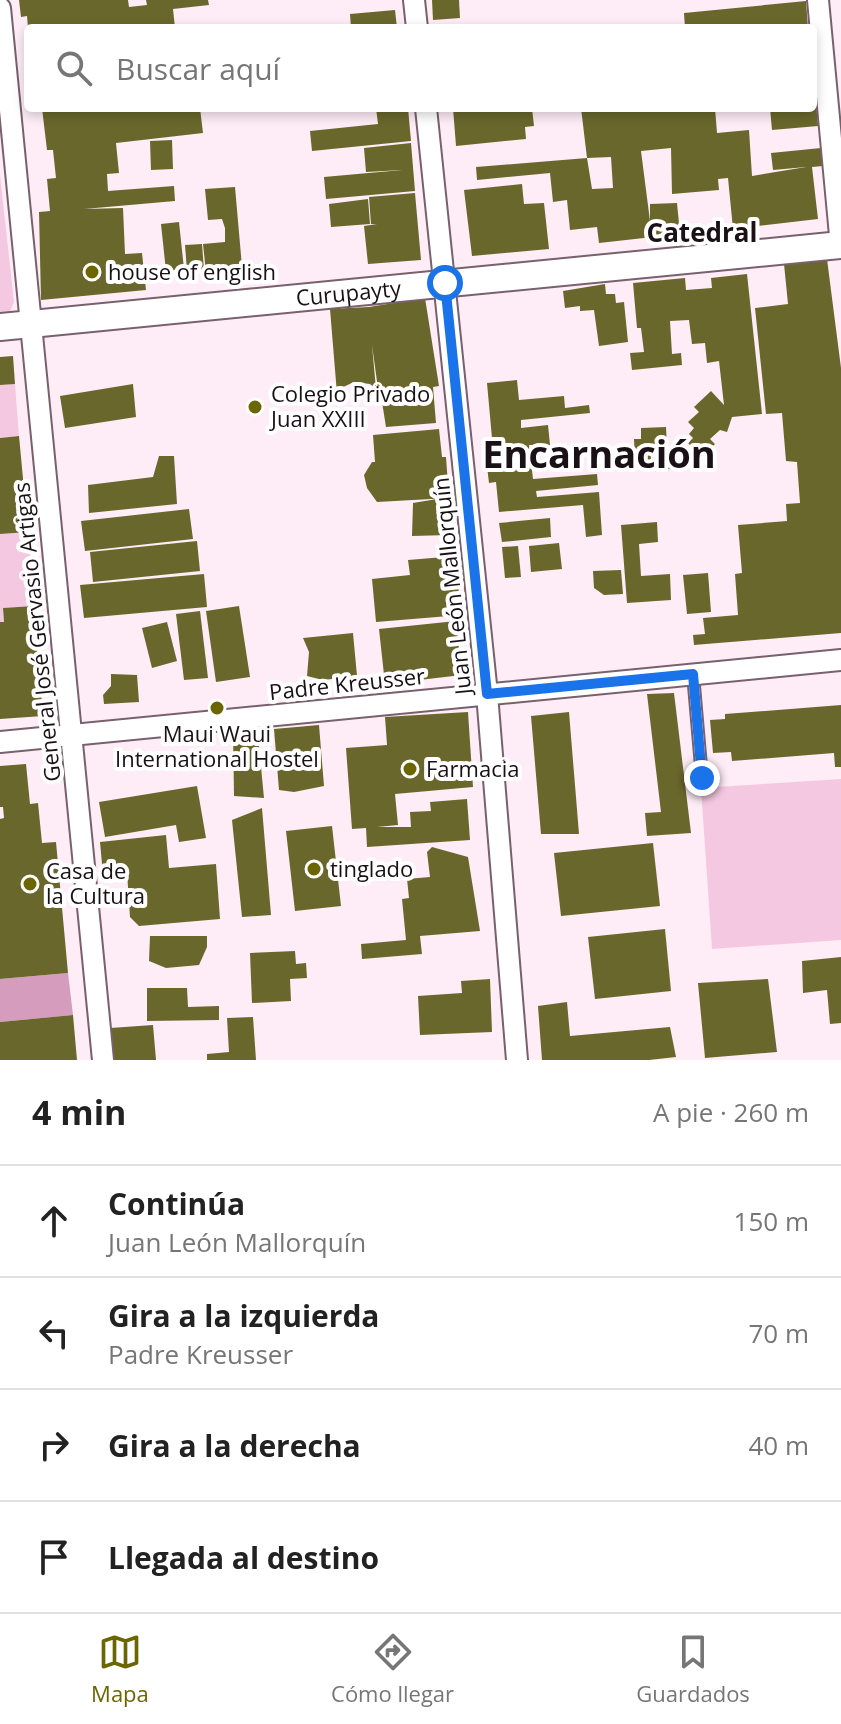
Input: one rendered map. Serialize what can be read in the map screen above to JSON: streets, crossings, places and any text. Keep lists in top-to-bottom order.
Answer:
{
  "streets": {
    "street": [
      "Curupayty",
      "Juan León Mallorquín",
      "General José Gervasio Artigas",
      "Padre Kreusser"
    ]
  },
  "crossings": [
    ["Curupayty", "Juan León Mallorquín"],
    ["Curupayty", "General José Gervasio Artigas"],
    ["Juan León Mallorquín", "Padre Kreusser"],
    ["General José Gervasio Artigas", "Padre Kreusser"]
  ],
  "districts": ["Catedral", "Encarnación"],
  "places": [
    "house of english",
    "Colegio Privado Juan XXIII",
    "Maui Waui International Hostel",
    "Farmacia",
    "tinglado",
    "Casa de la Cultura"
  ],
  "page": {
    "search": "Buscar aquí",
    "heading": ["4 min", "A pie · 260 m"],
    "list": [
      ["Continúa", "Juan León Mallorquín", "150 m"],
      ["Gira a la izquierda", "Padre Kreusser", "70 m"],
      ["Gira a la derecha", "40 m"],
      "Llegada al destino"
    ],
    "nav": ["Mapa", "Cómo llegar", "Guardados"]
  }
}
